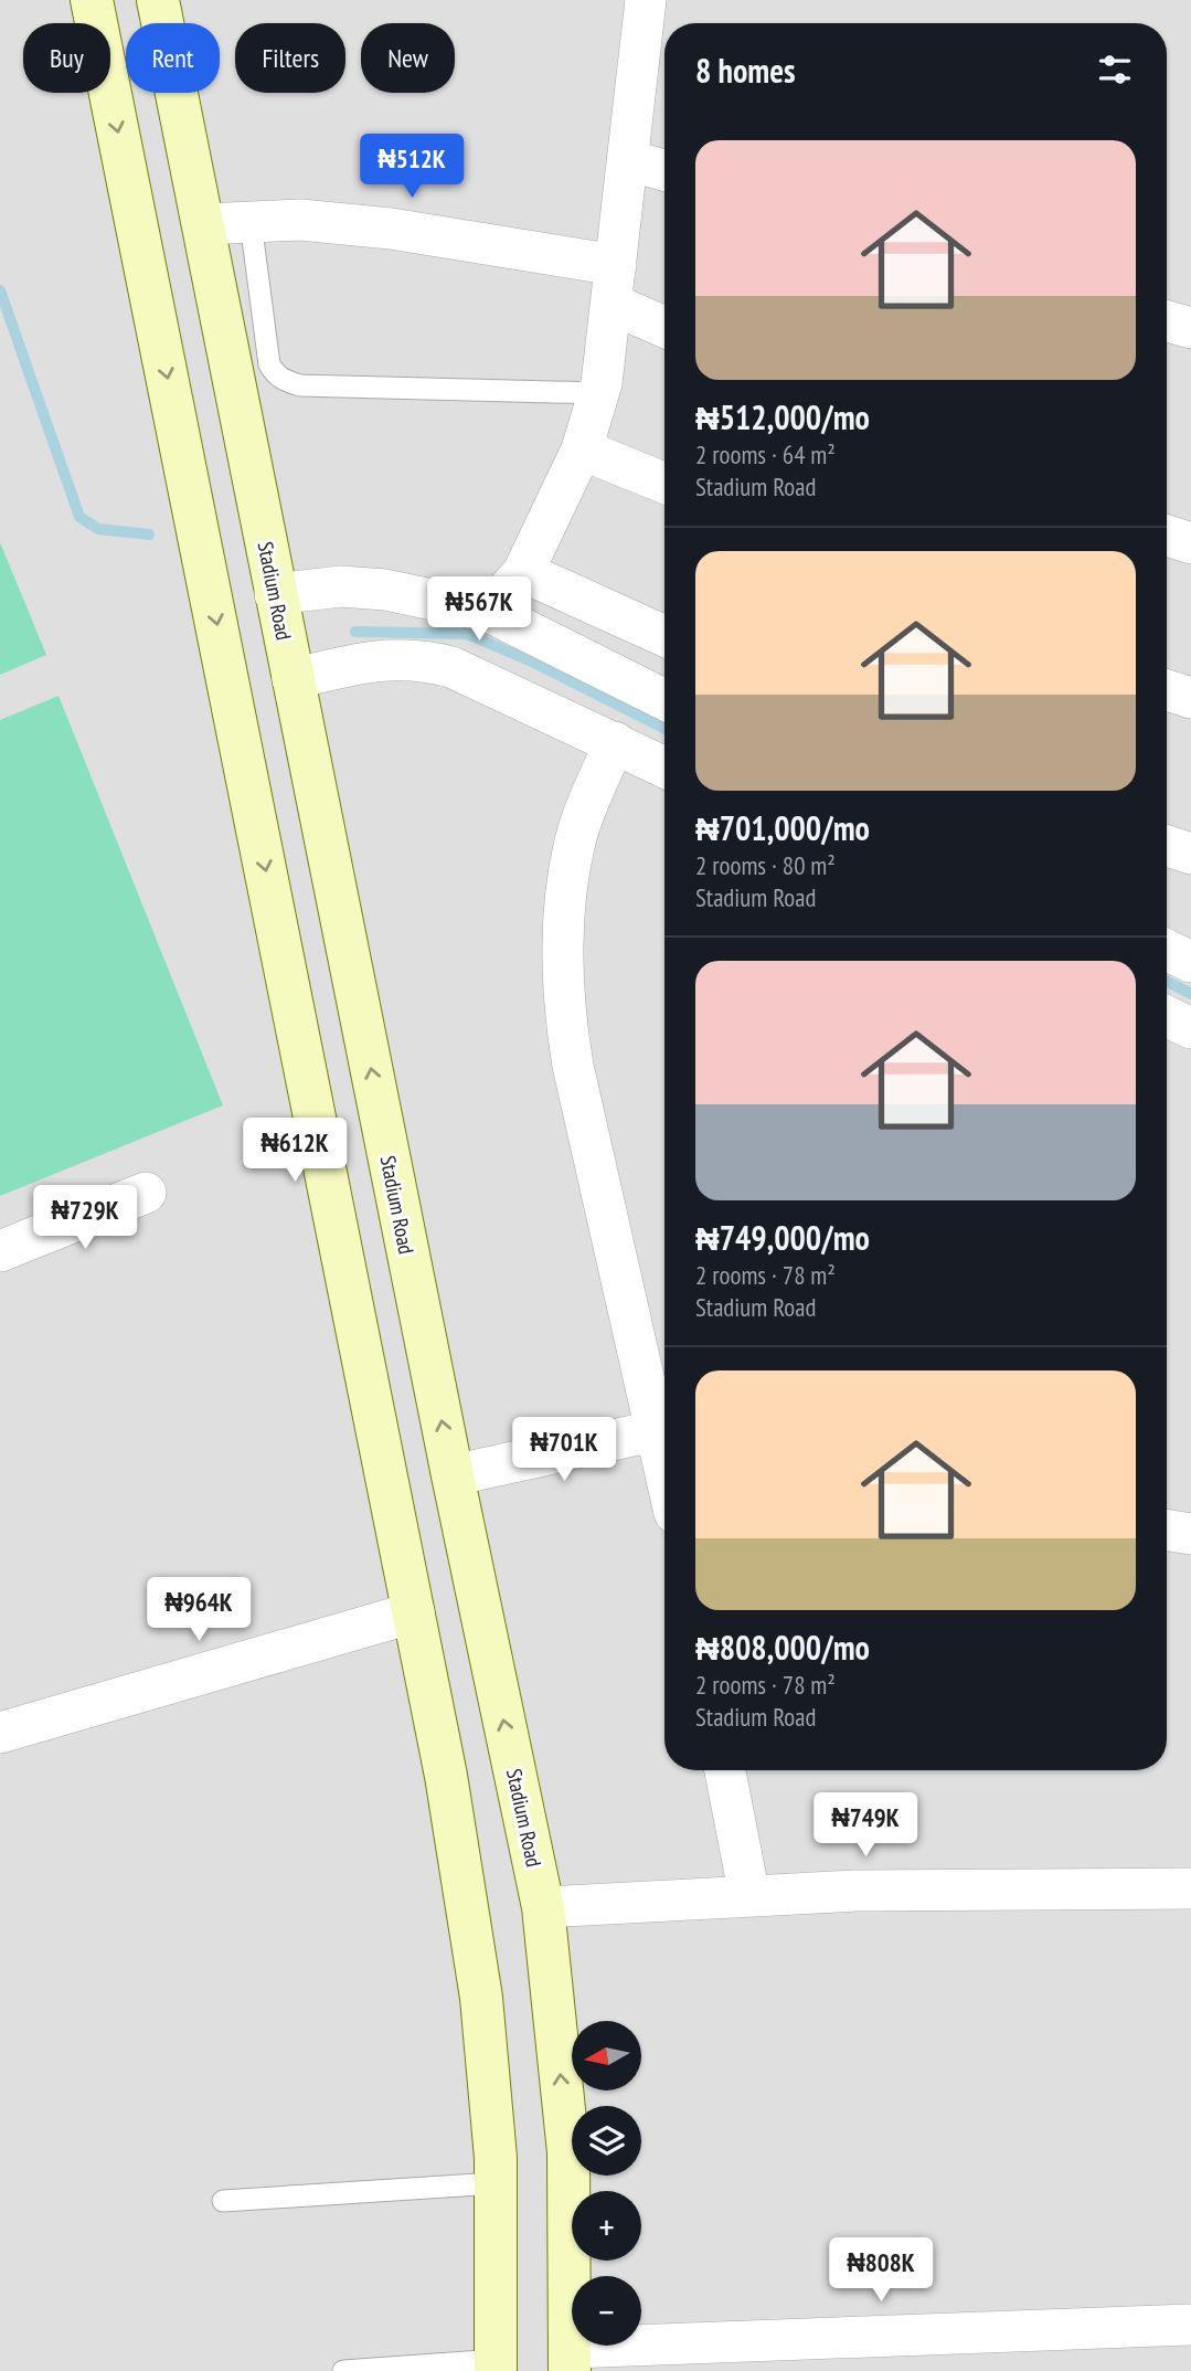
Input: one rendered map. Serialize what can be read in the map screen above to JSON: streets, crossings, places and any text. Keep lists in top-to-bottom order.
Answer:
{
  "streets": {
    "main road": ["Stadium Road"]
  },
  "north": "left",
  "page": {
    "chip": [
      "Buy",
      "Rent",
      "Filters",
      "New"
    ],
    "heading": "8 homes",
    "list": [
      {
        "name": "₦512,000/mo",
        "note": "2 rooms · 64 m² · Stadium Road"
      },
      {
        "name": "₦701,000/mo",
        "note": "2 rooms · 80 m² · Stadium Road"
      },
      {
        "name": "₦749,000/mo",
        "note": "2 rooms · 78 m² · Stadium Road"
      },
      {
        "name": "₦808,000/mo",
        "note": "2 rooms · 78 m² · Stadium Road"
      }
    ],
    "price": [
      "₦512K",
      "₦567K",
      "₦612K",
      "₦729K",
      "₦701K",
      "₦964K",
      "₦749K",
      "₦808K"
    ],
    "map_buttons": ["+", "−"]
  }
}
